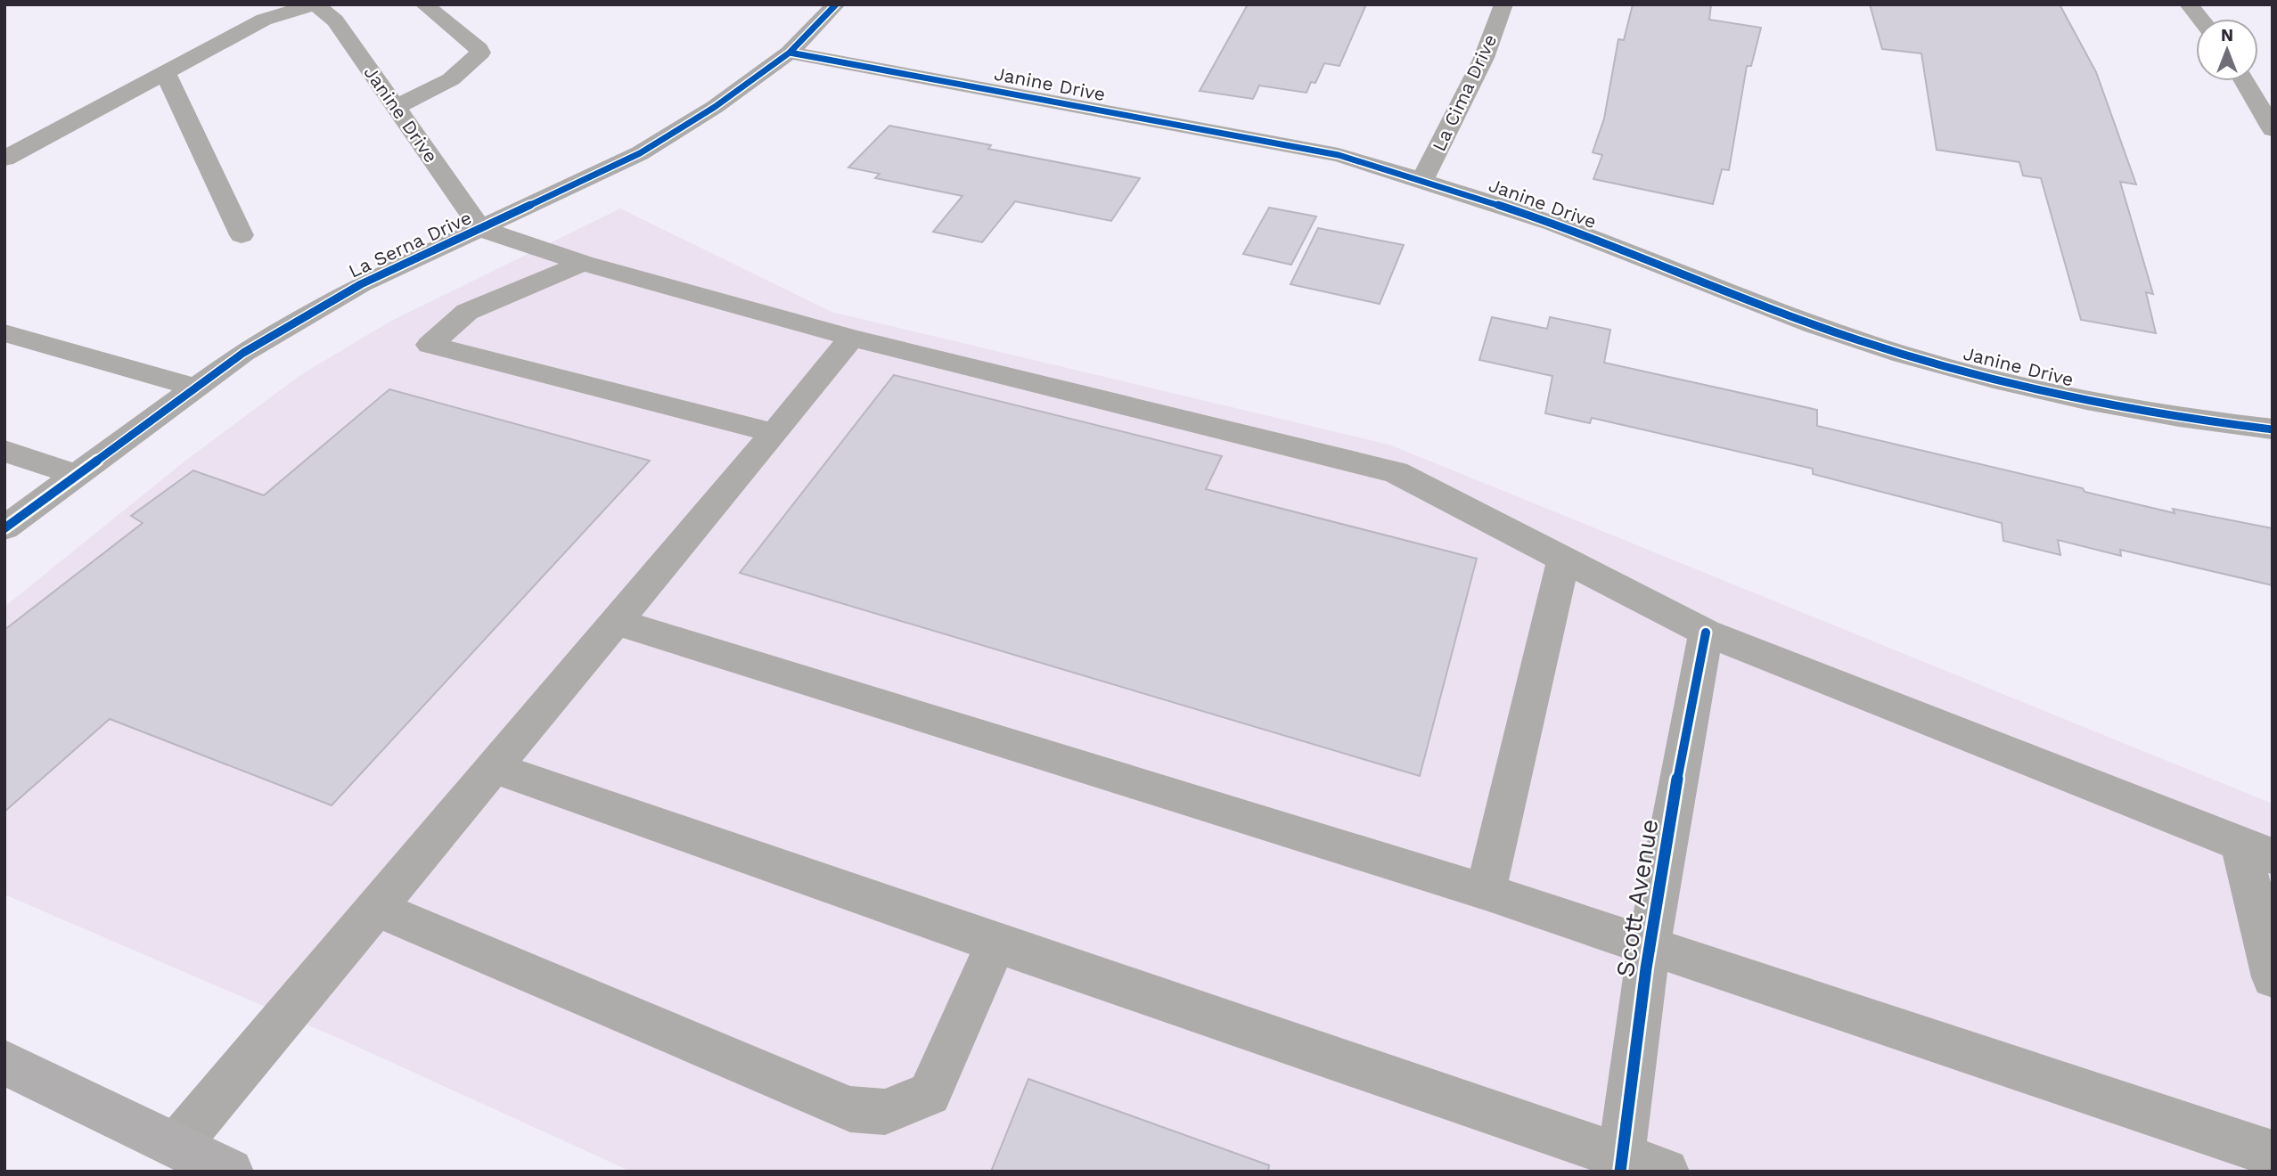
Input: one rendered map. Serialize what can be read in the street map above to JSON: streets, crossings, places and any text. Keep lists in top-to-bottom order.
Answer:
{
  "streets": {
    "street": [
      "Janine Drive",
      "La Cima Drive",
      "La Serna Drive",
      "Scott Avenue"
    ]
  },
  "crossings": [
    ["Janine Drive", "La Cima Drive"],
    ["Janine Drive", "La Serna Drive"]
  ],
  "north": "top"
}
